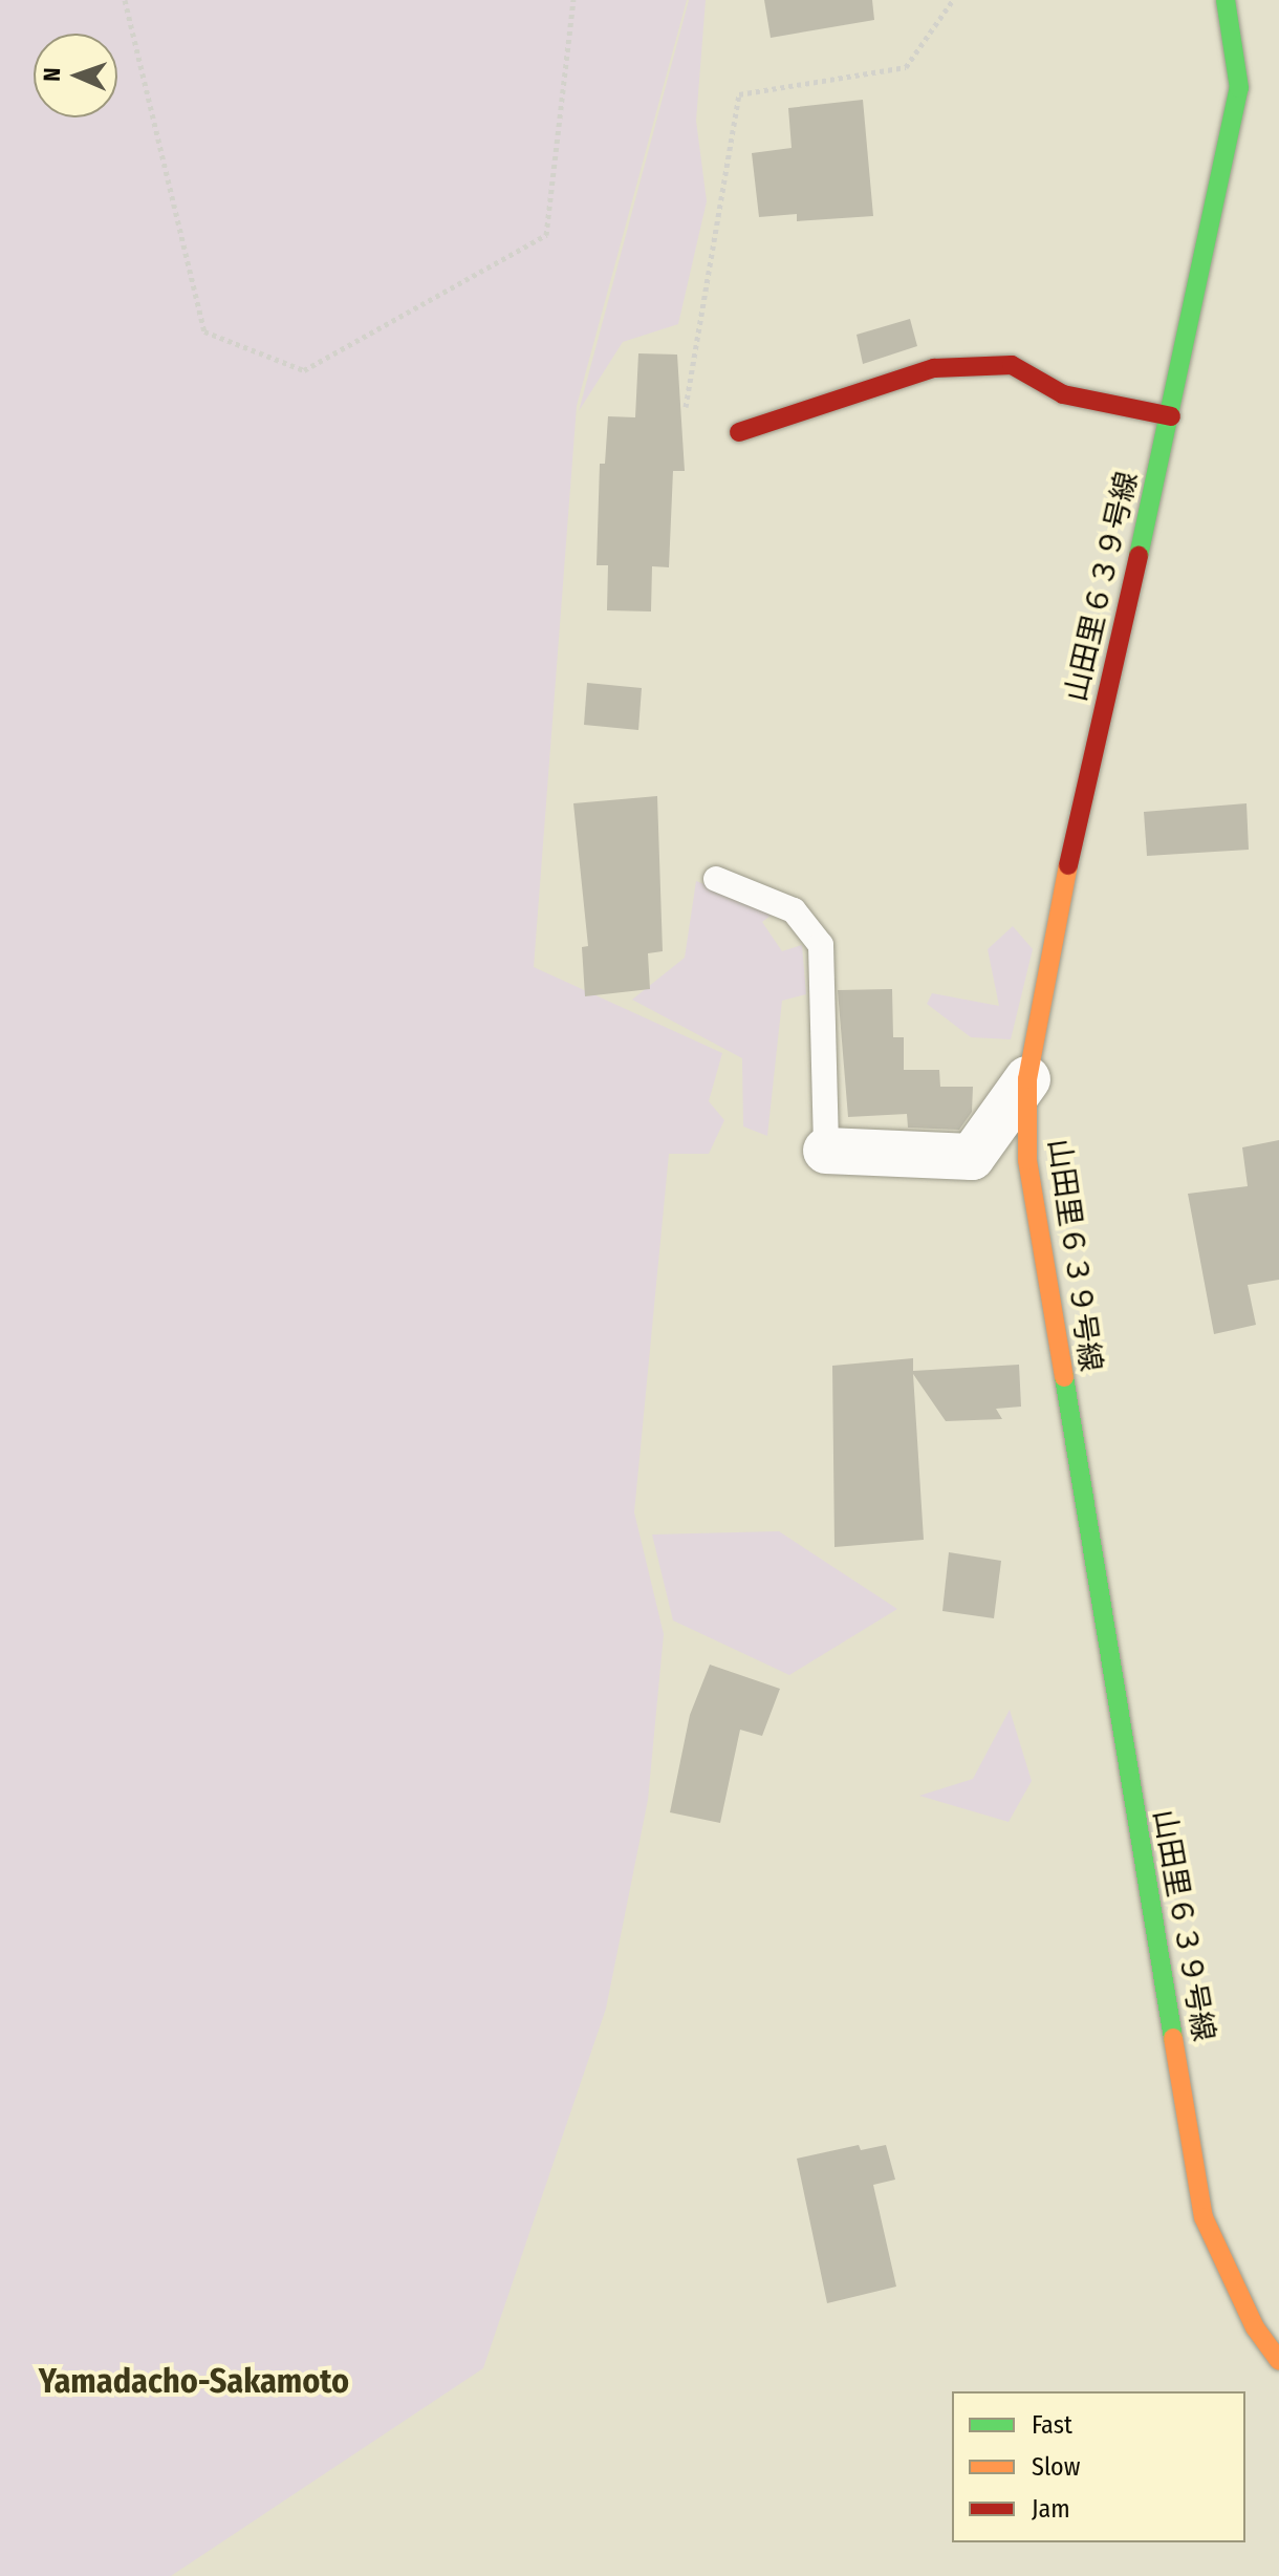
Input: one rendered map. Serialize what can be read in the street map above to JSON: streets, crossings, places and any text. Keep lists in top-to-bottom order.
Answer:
{
  "streets": {
    "street": ["山田里６３９号線"]
  },
  "districts": ["Yamadacho-Sakamoto"],
  "legend": ["Fast", "Slow", "Jam"],
  "north": "left"
}
